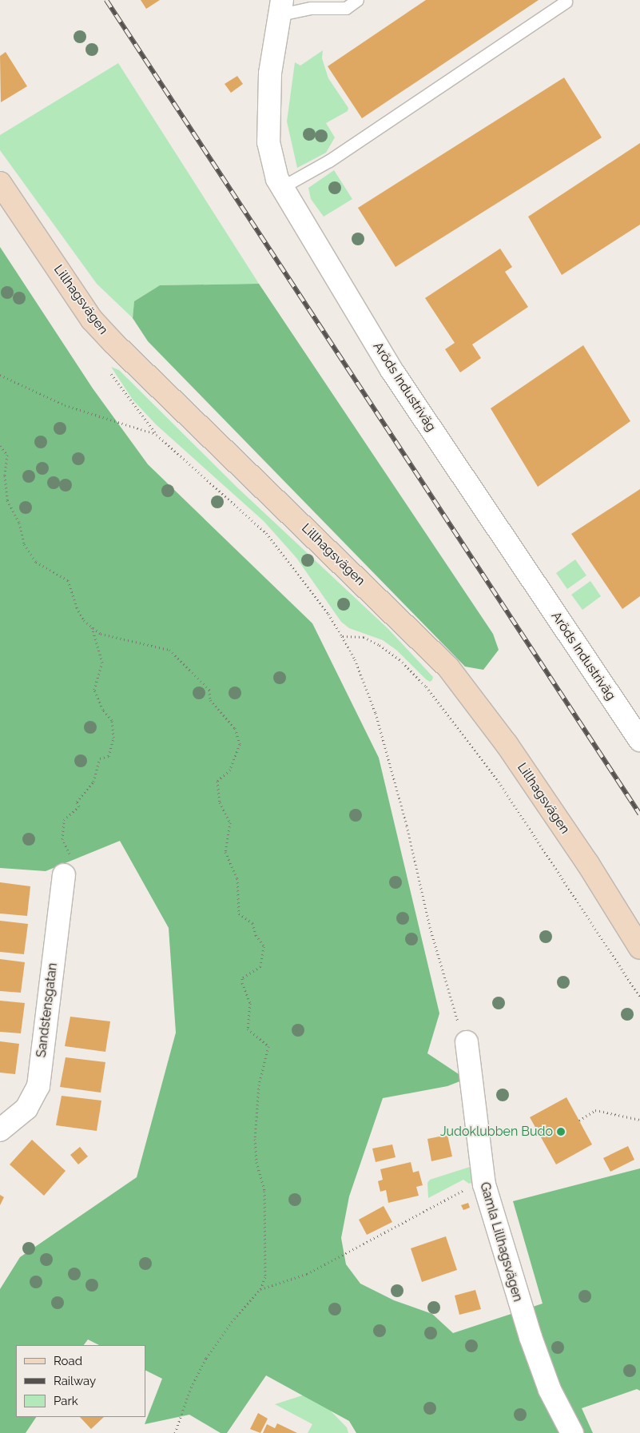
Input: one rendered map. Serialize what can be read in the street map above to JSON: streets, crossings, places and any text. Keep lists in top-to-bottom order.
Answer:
{
  "streets": {
    "street": [
      "Lillhagsvägen",
      "Aröds Industriväg",
      "Sandstensgatan",
      "Gamla Lillhagsvägen"
    ]
  },
  "places": ["Judoklubben Budo"],
  "legend": ["Road", "Railway", "Park"]
}
